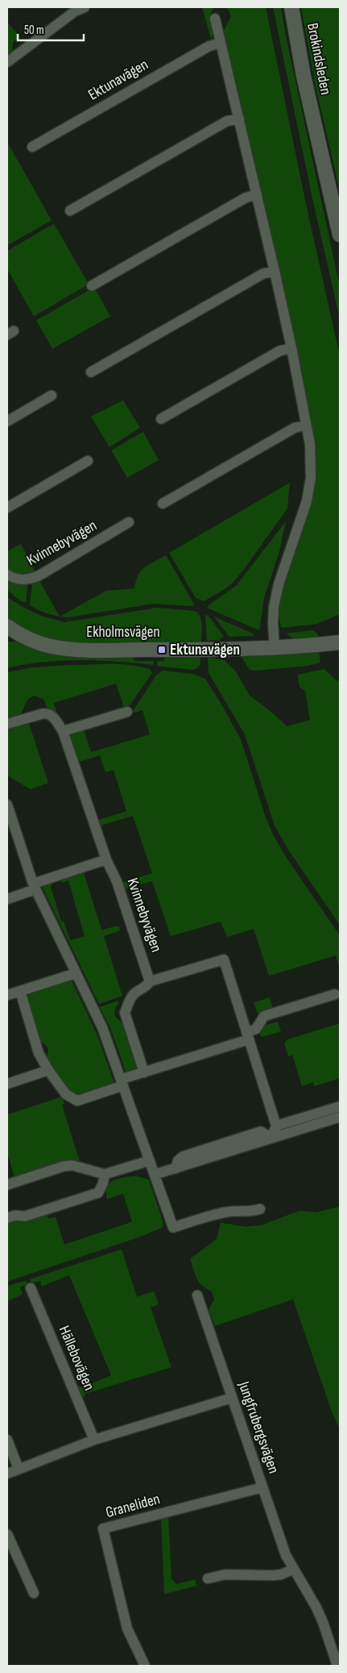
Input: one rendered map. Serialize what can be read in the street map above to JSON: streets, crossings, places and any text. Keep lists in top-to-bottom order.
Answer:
{
  "streets": {
    "street": [
      "Brokindsleden",
      "Ektunavägen",
      "Kvinnebyvägen",
      "Ekholmsvägen",
      "Hällebovägen",
      "Jungfrubergsvägen",
      "Graneliden"
    ]
  },
  "crossings": [
    ["Jungfrubergsvägen", "Graneliden"]
  ],
  "places": {
    "transit": ["Ektunavägen"]
  },
  "scale_bar": "50 m"
}
